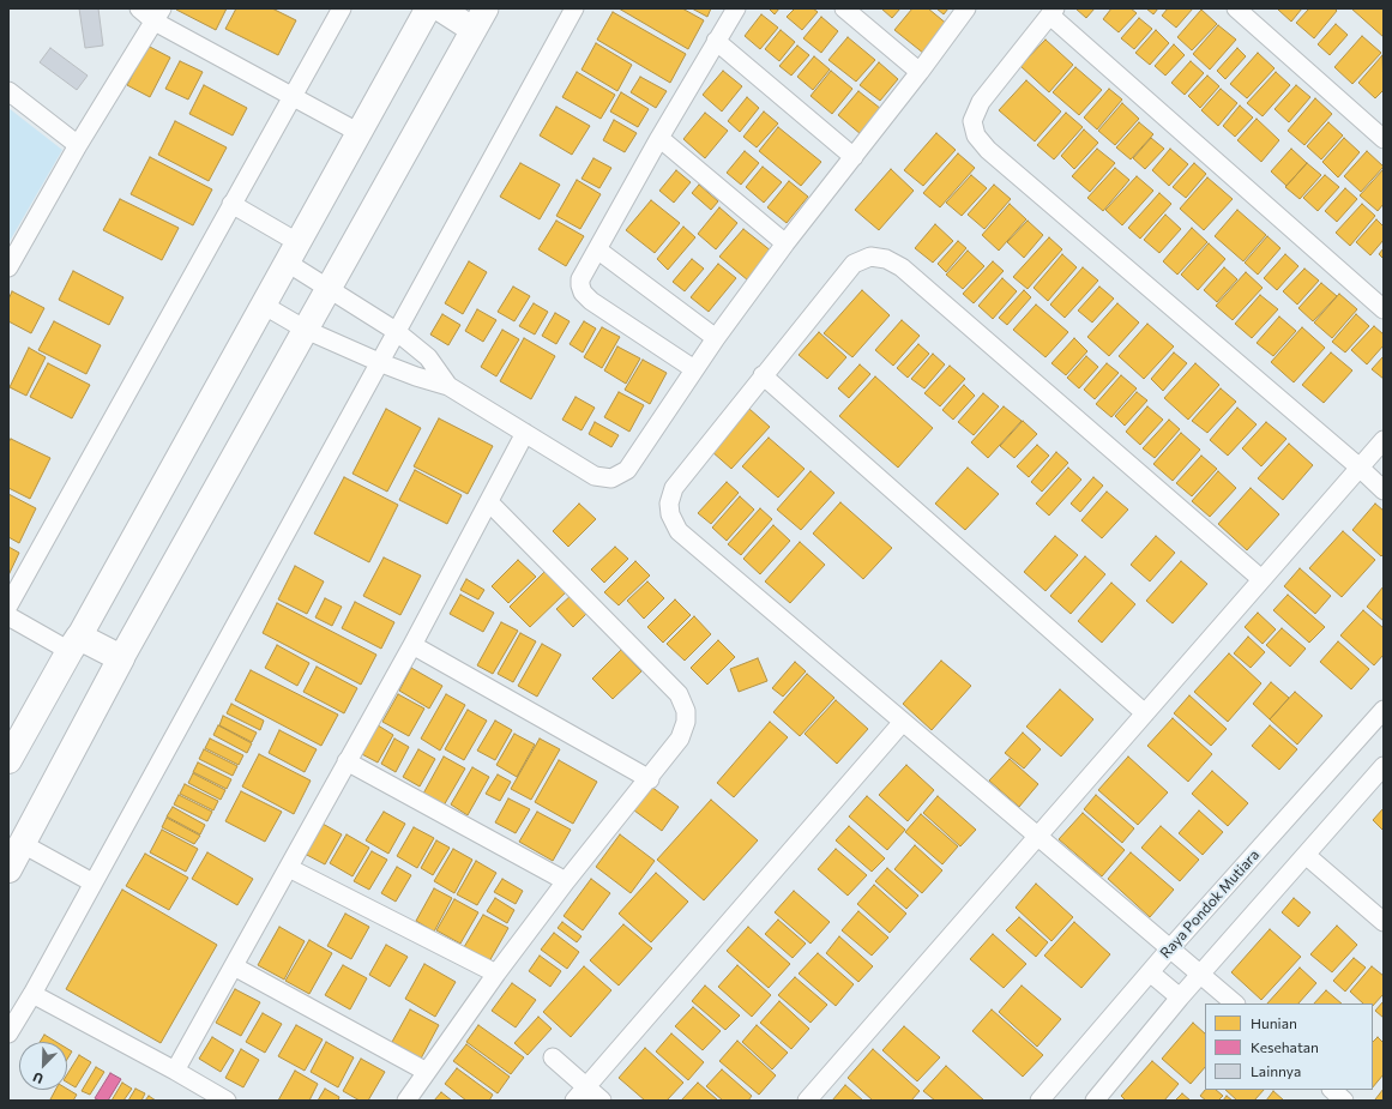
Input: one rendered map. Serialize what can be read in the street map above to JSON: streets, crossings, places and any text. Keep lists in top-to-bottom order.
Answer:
{
  "streets": {
    "street": ["Raya Pondok Mutiara"]
  },
  "legend": ["Hunian", "Kesehatan", "Lainnya"],
  "north": "bottom left"
}
